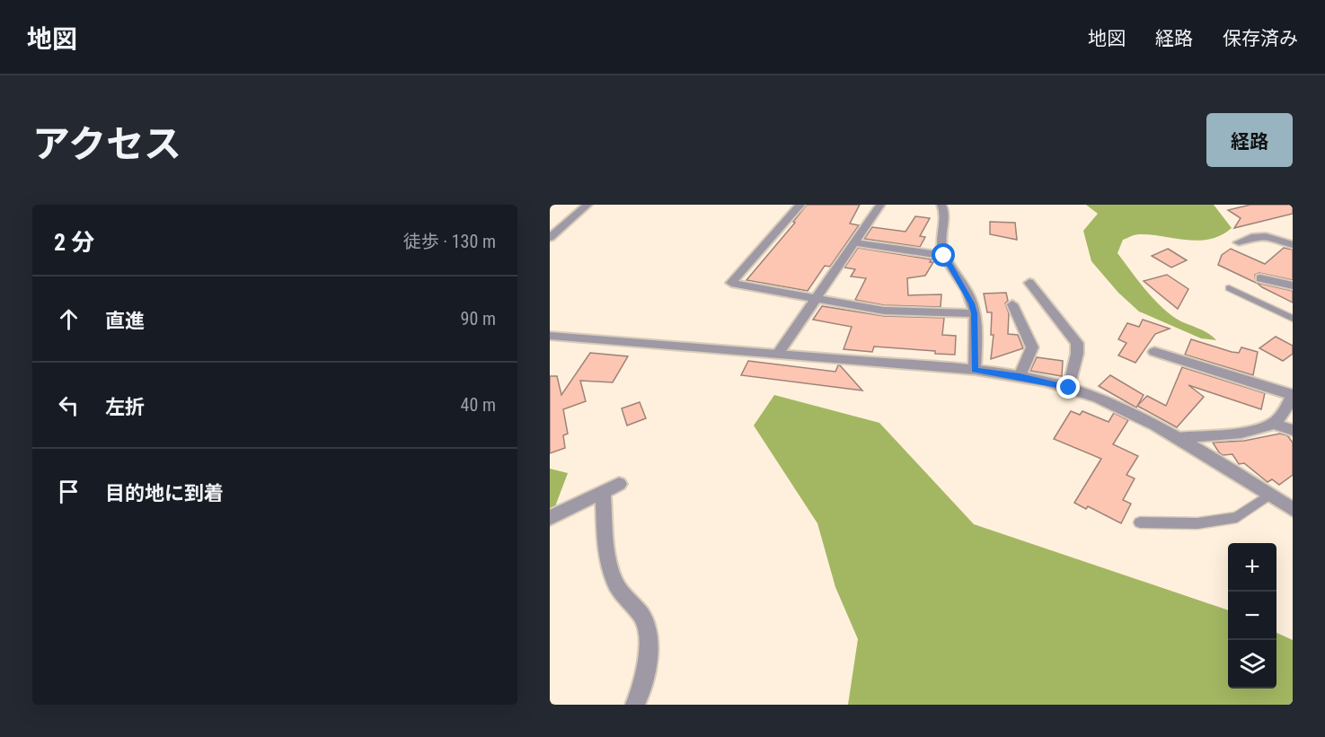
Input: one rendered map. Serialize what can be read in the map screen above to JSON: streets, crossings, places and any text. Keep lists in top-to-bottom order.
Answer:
{
  "page": {
    "header": "地図",
    "nav": ["地図", "経路", "保存済み"],
    "title": "アクセス",
    "buttons": "経路",
    "heading": ["2 分", "徒歩 · 130 m"],
    "list": [
      ["直進", "90 m"],
      ["左折", "40 m"],
      "目的地に到着"
    ],
    "map_buttons": ["+", "−"]
  }
}
